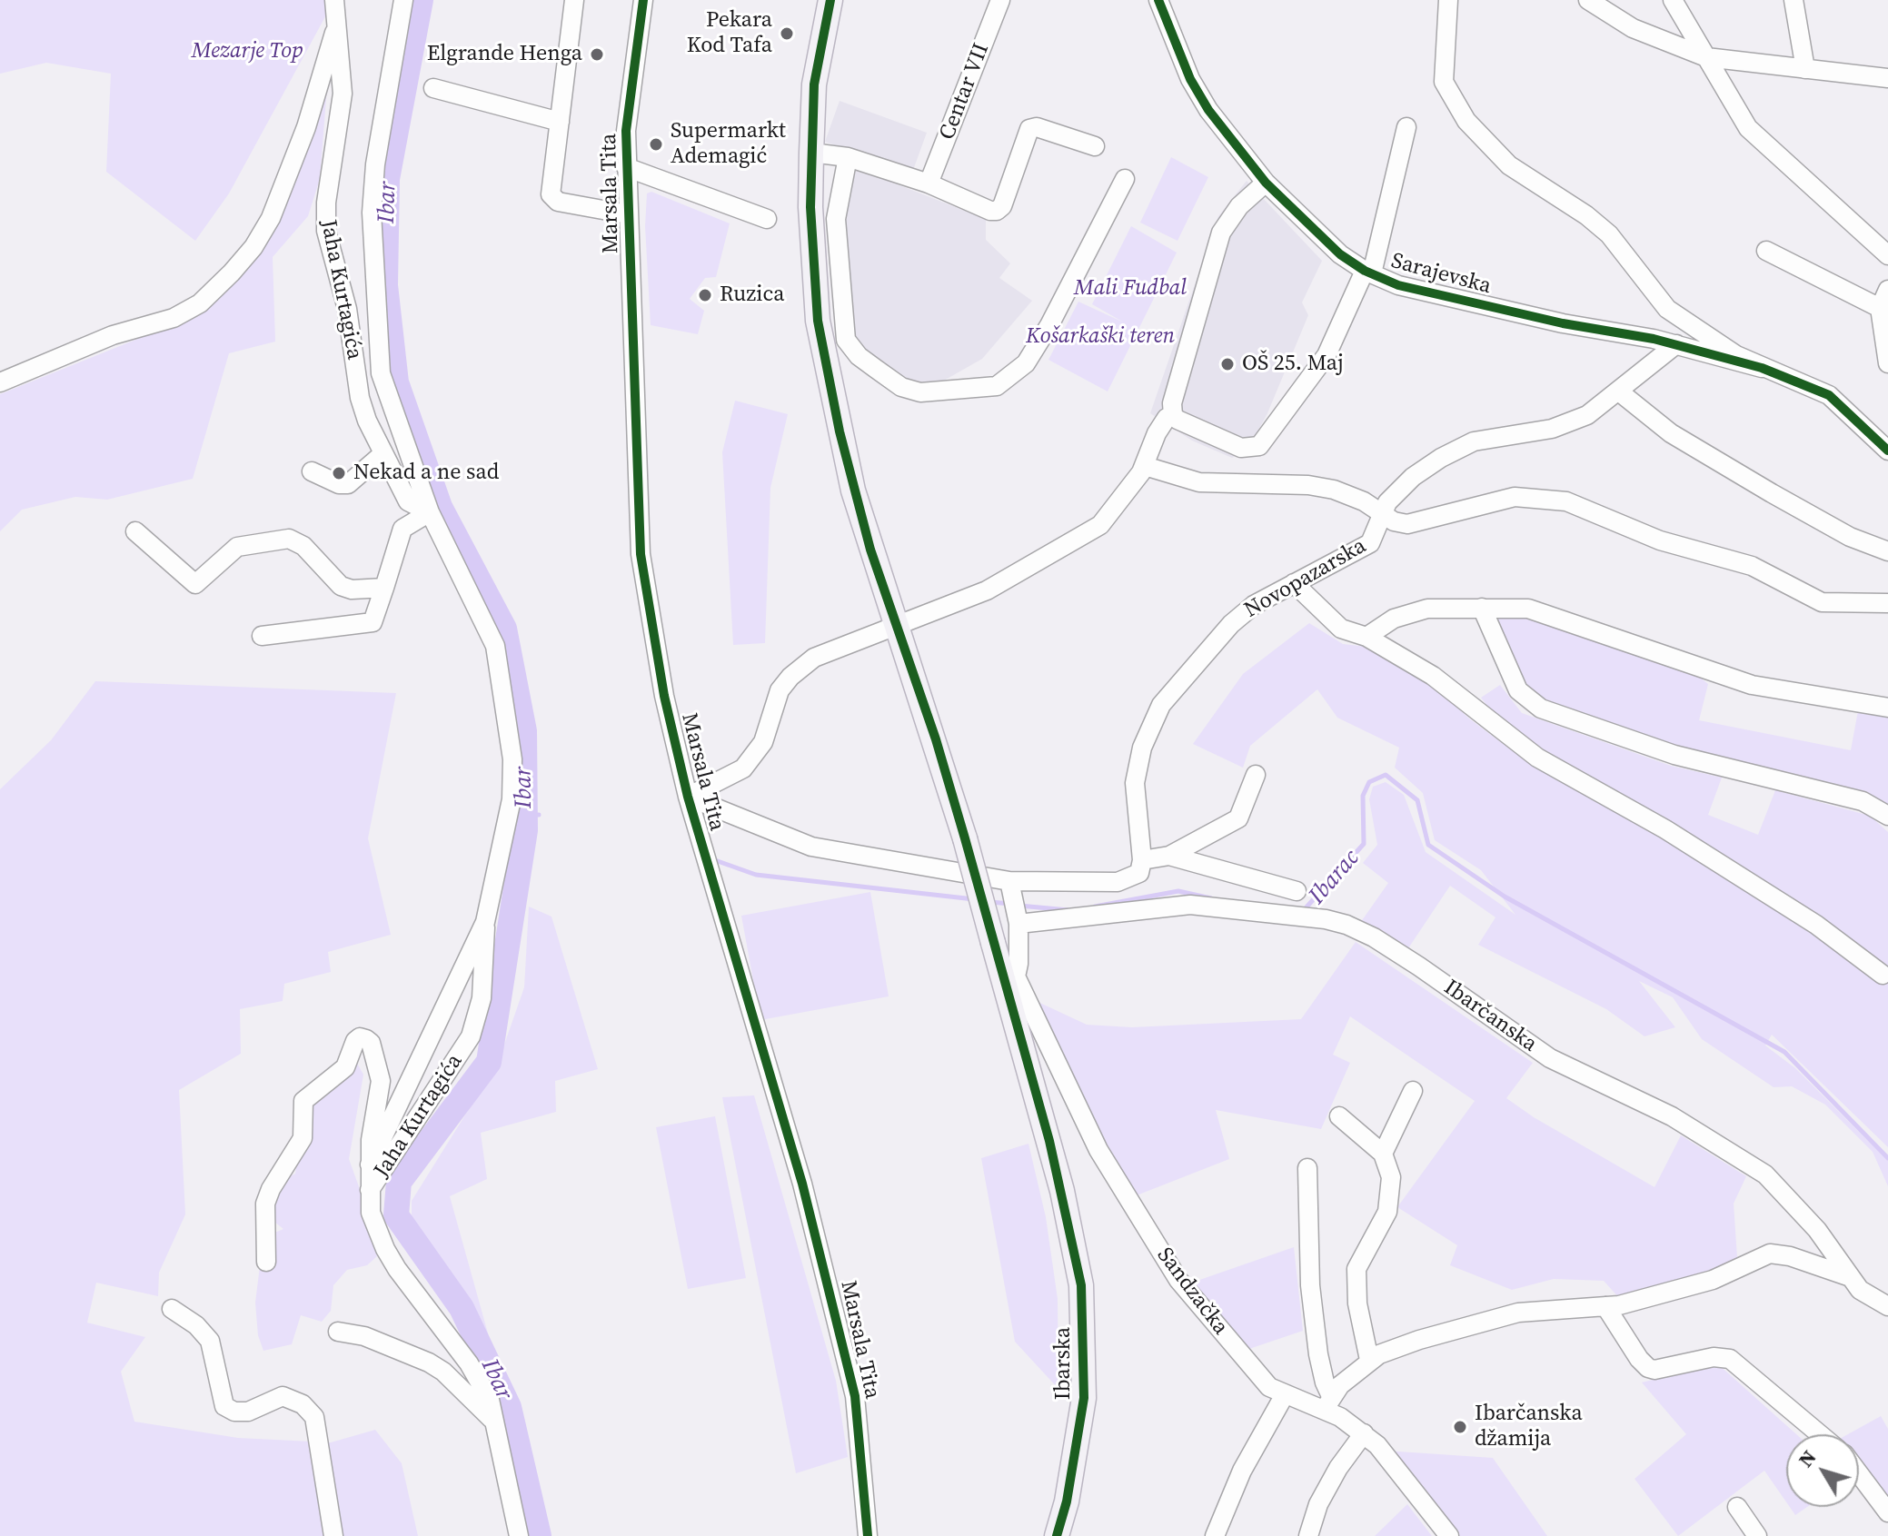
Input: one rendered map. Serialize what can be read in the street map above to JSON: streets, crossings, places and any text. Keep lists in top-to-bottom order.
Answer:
{
  "streets": {
    "main road": ["Ibarska"],
    "street": [
      "Centar VII",
      "Marsala Tita",
      "Sarajevska",
      "Jaha Kurtagića",
      "Novopazarska",
      "Ibarčanska",
      "Sandzačka"
    ]
  },
  "crossings": [
    ["Sarajevska", "Novopazarska"],
    ["Sandzačka", "Ibarska"]
  ],
  "water": ["Ibar", "Ibarac"],
  "parks": ["Mezarje Top", "Mali Fudbal", "Košarkaški teren"],
  "places": [
    "Pekara Kod Tafa",
    "Elgrande Henga",
    "Supermarkt Ademagić",
    "Ruzica",
    "OŠ 25. Maj",
    "Nekad a ne sad",
    "Ibarčanska džamija"
  ],
  "north": "top left"
}
